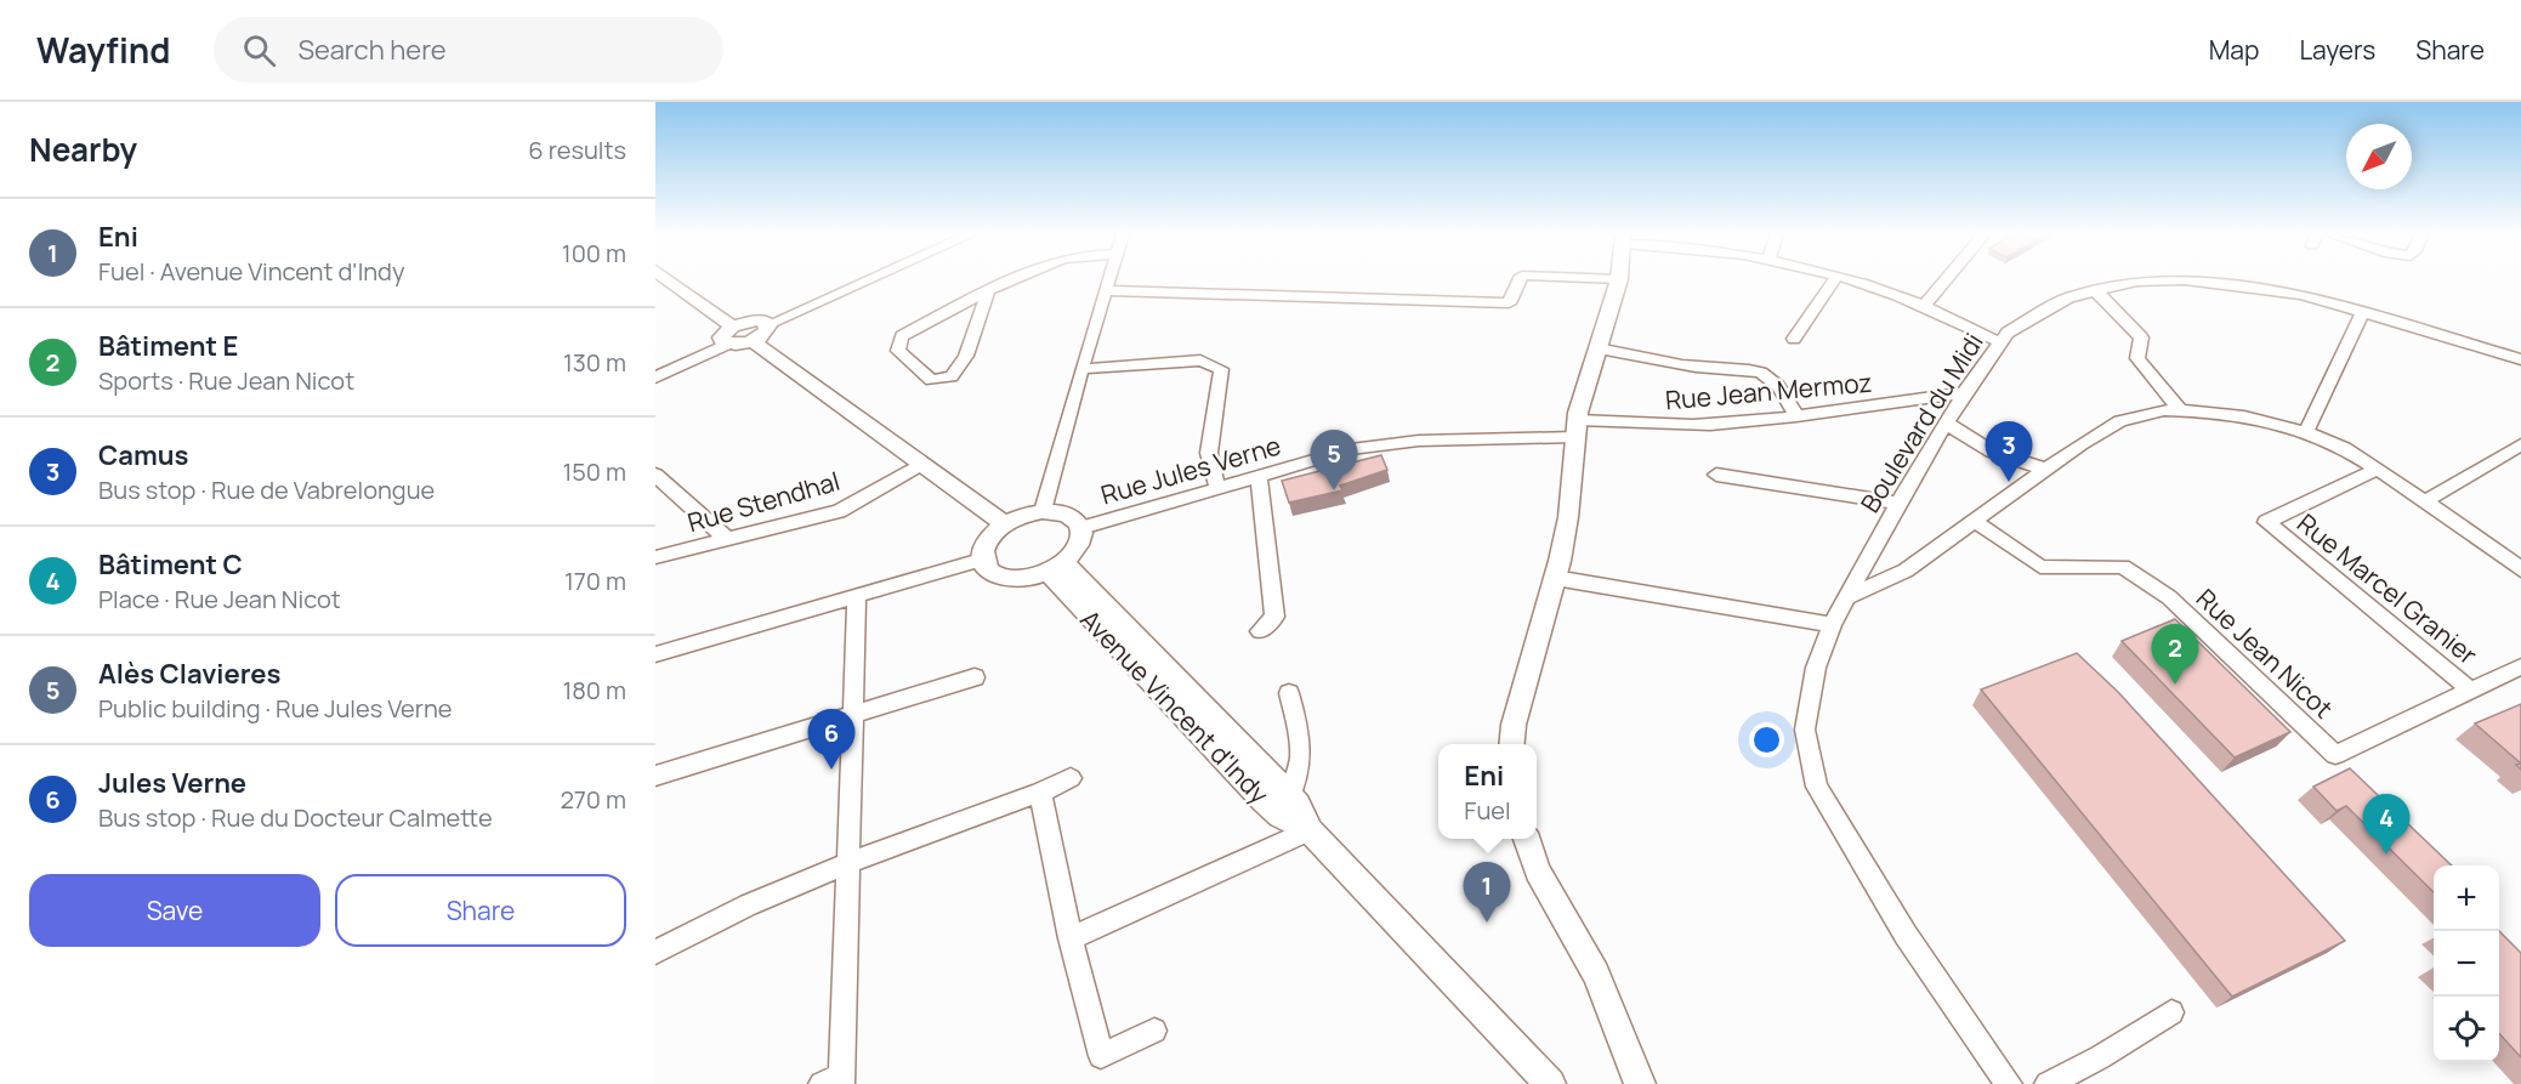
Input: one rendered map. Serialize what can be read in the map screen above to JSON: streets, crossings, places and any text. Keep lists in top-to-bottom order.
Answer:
{
  "streets": {
    "street": [
      "Rue Jean Mermoz",
      "Boulevard du Midi",
      "Rue Jules Verne",
      "Rue Stendhal",
      "Rue Marcel Granier",
      "Rue Jean Nicot",
      "Avenue Vincent d'Indy"
    ]
  },
  "crossings": [
    ["Rue Jean Mermoz", "Boulevard du Midi"],
    ["Rue Jean Mermoz", "Rue Jules Verne"],
    ["Rue Jules Verne", "Avenue Vincent d'Indy"],
    ["Rue Marcel Granier", "Rue Jean Nicot"]
  ],
  "north": "bottom left",
  "page": {
    "header": "Wayfind",
    "search": "Search here",
    "nav": ["Map", "Layers", "Share"],
    "heading": ["Nearby", "6 results"],
    "list": [
      {
        "mark": "1",
        "name": "Eni",
        "note": "Fuel · Avenue Vincent d'Indy",
        "value": "100 m"
      },
      {
        "mark": "2",
        "name": "Bâtiment E",
        "note": "Sports · Rue Jean Nicot",
        "value": "130 m"
      },
      {
        "mark": "3",
        "name": "Camus",
        "note": "Bus stop · Rue de Vabrelongue",
        "value": "150 m"
      },
      {
        "mark": "4",
        "name": "Bâtiment C",
        "note": "Place · Rue Jean Nicot",
        "value": "170 m"
      },
      {
        "mark": "5",
        "name": "Alès Clavieres",
        "note": "Public building · Rue Jules Verne",
        "value": "180 m"
      },
      {
        "mark": "6",
        "name": "Jules Verne",
        "note": "Bus stop · Rue du Docteur Calmette",
        "value": "270 m"
      }
    ],
    "pins": [
      "3",
      "5",
      "2",
      "6",
      "4",
      "1"
    ],
    "popup": ["Eni", "Fuel"],
    "buttons": ["Save", "Share"],
    "map_buttons": ["+", "−"]
  }
}
